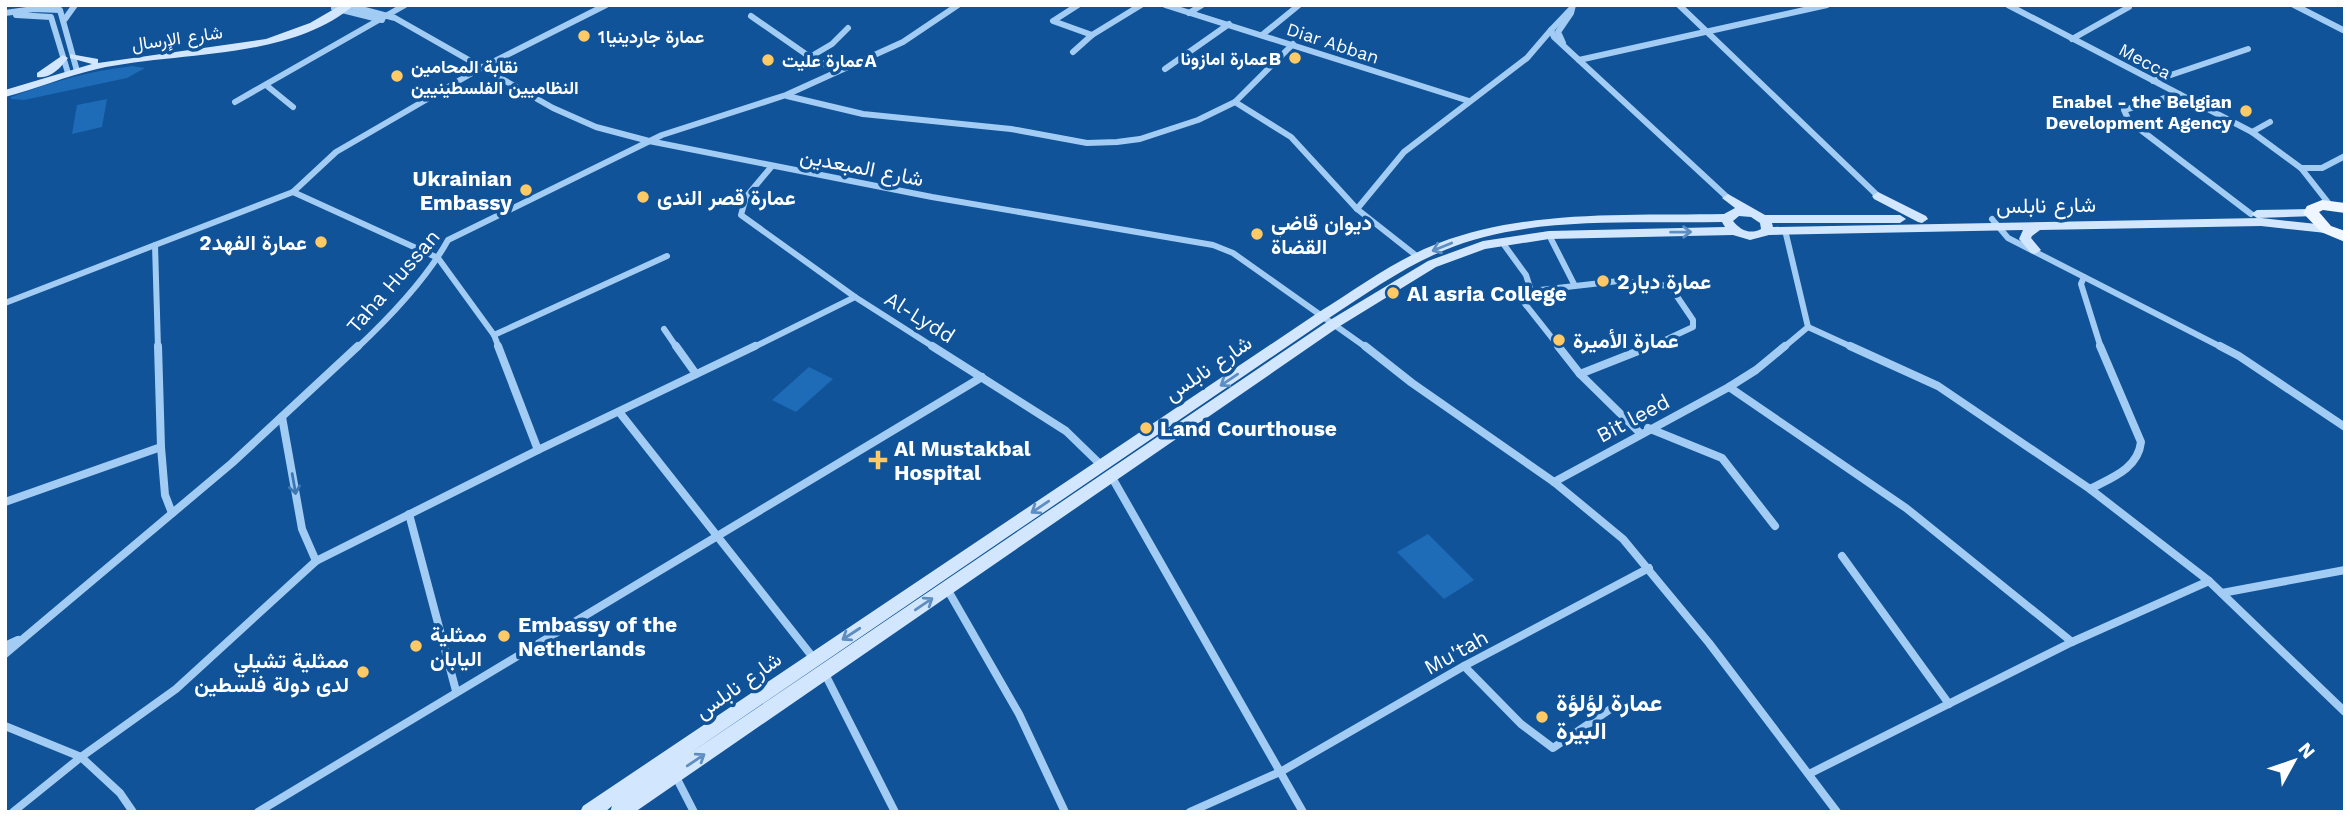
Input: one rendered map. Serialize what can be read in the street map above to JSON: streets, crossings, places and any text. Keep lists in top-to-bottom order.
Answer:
{
  "streets": {
    "main road": ["شارع الإرسال", "شارع نابلس"],
    "street": [
      "Diar Abban",
      "Mecca",
      "شارع المبعدين",
      "Taha Hussan",
      "Al-Lydd",
      "Bit leed",
      "Mu'tah"
    ]
  },
  "crossings": [
    ["شارع المبعدين", "شارع نابلس"],
    ["شارع المبعدين", "Taha Hussan"],
    ["شارع المبعدين", "Bit leed"],
    ["شارع المبعدين", "Mu'tah"],
    ["شارع نابلس", "Al-Lydd"],
    ["Al-Lydd", "Mu'tah"]
  ],
  "places": {
    "other": [
      "عمارة جاردينيا1",
      "عمارة امازوناB",
      "عمارة عليتA",
      "نقابة المحامين النظاميين الفلسطينيين",
      "Enabel - the Belgian Development Agency",
      "Ukrainian Embassy",
      "عمارة قصر الندى",
      "ديوان قاضي القضاة",
      "عمارة الفهد2",
      "عمارة ديار2",
      "Al asria College",
      "عمارة الأميرة",
      "Land Courthouse",
      "Embassy of the Netherlands",
      "ممثلية اليابان",
      "ممثلية تشيلي لدى دولة فلسطين",
      "عمارة لؤلؤة البيرة"
    ],
    "health": ["Al Mustakbal Hospital"]
  },
  "north": "top right"
}
